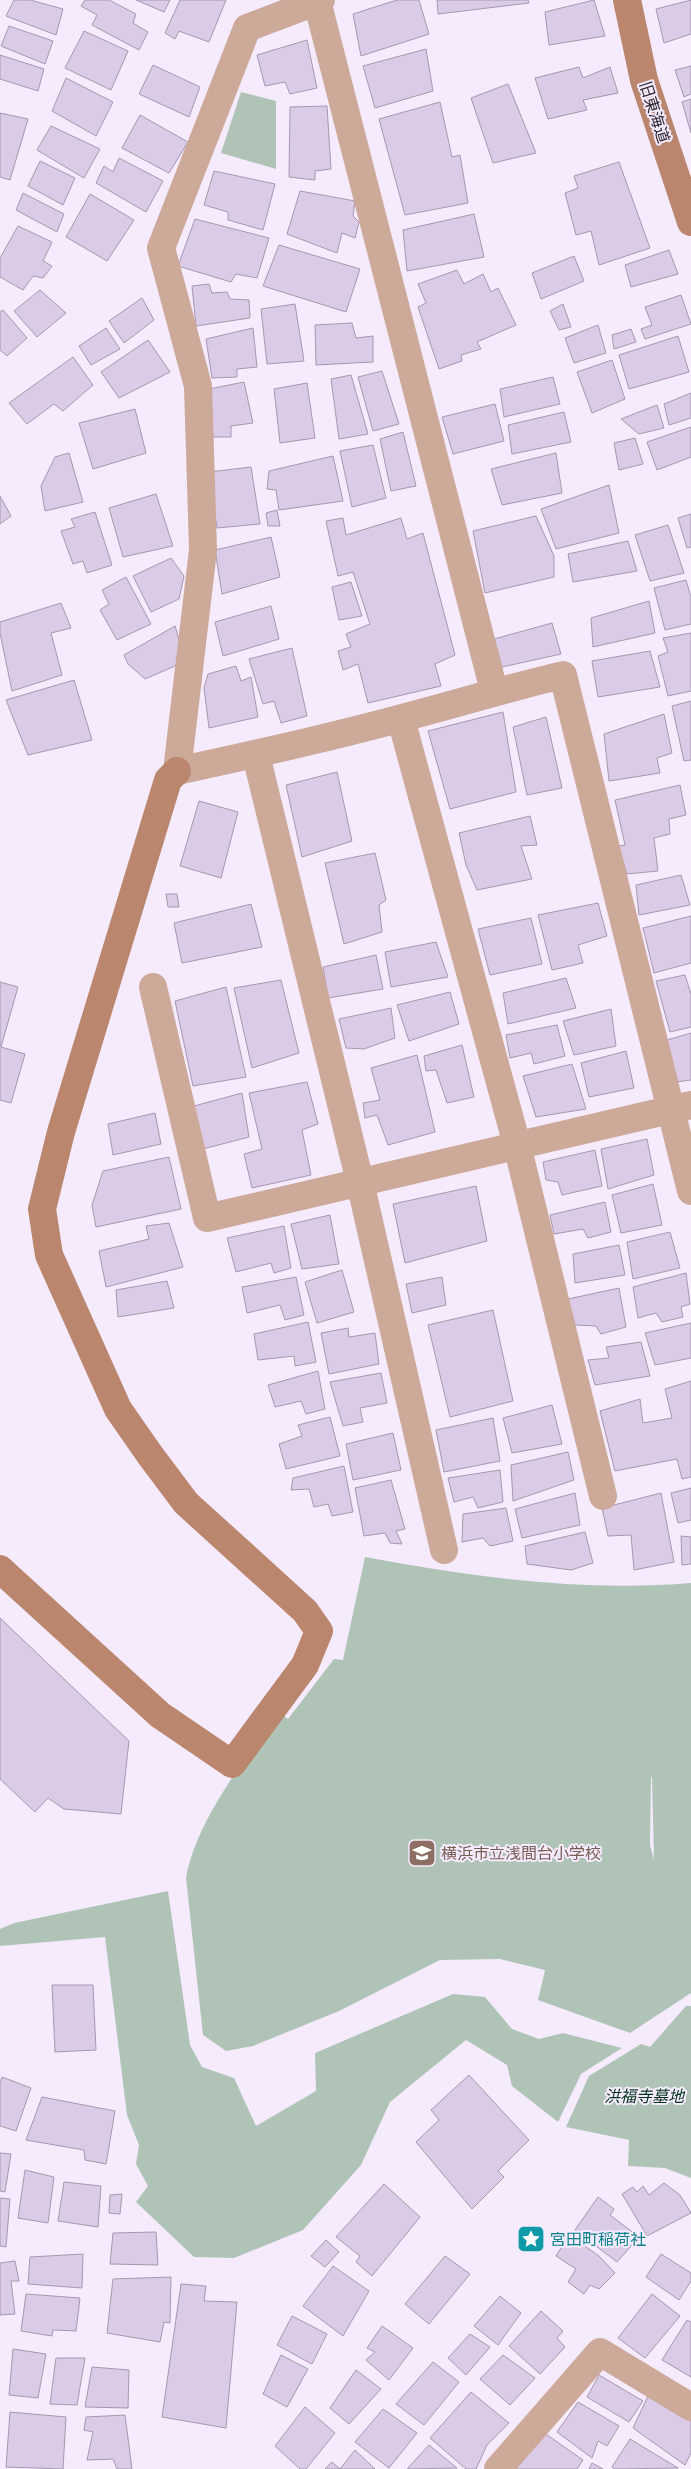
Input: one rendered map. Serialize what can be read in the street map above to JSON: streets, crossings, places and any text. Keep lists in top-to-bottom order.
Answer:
{
  "streets": {
    "street": ["旧東海道"]
  },
  "parks": ["洪福寺墓地"],
  "places": {
    "school or university": ["横浜市立浅間台小学校"],
    "place": ["宮田町稲荷社"]
  }
}
